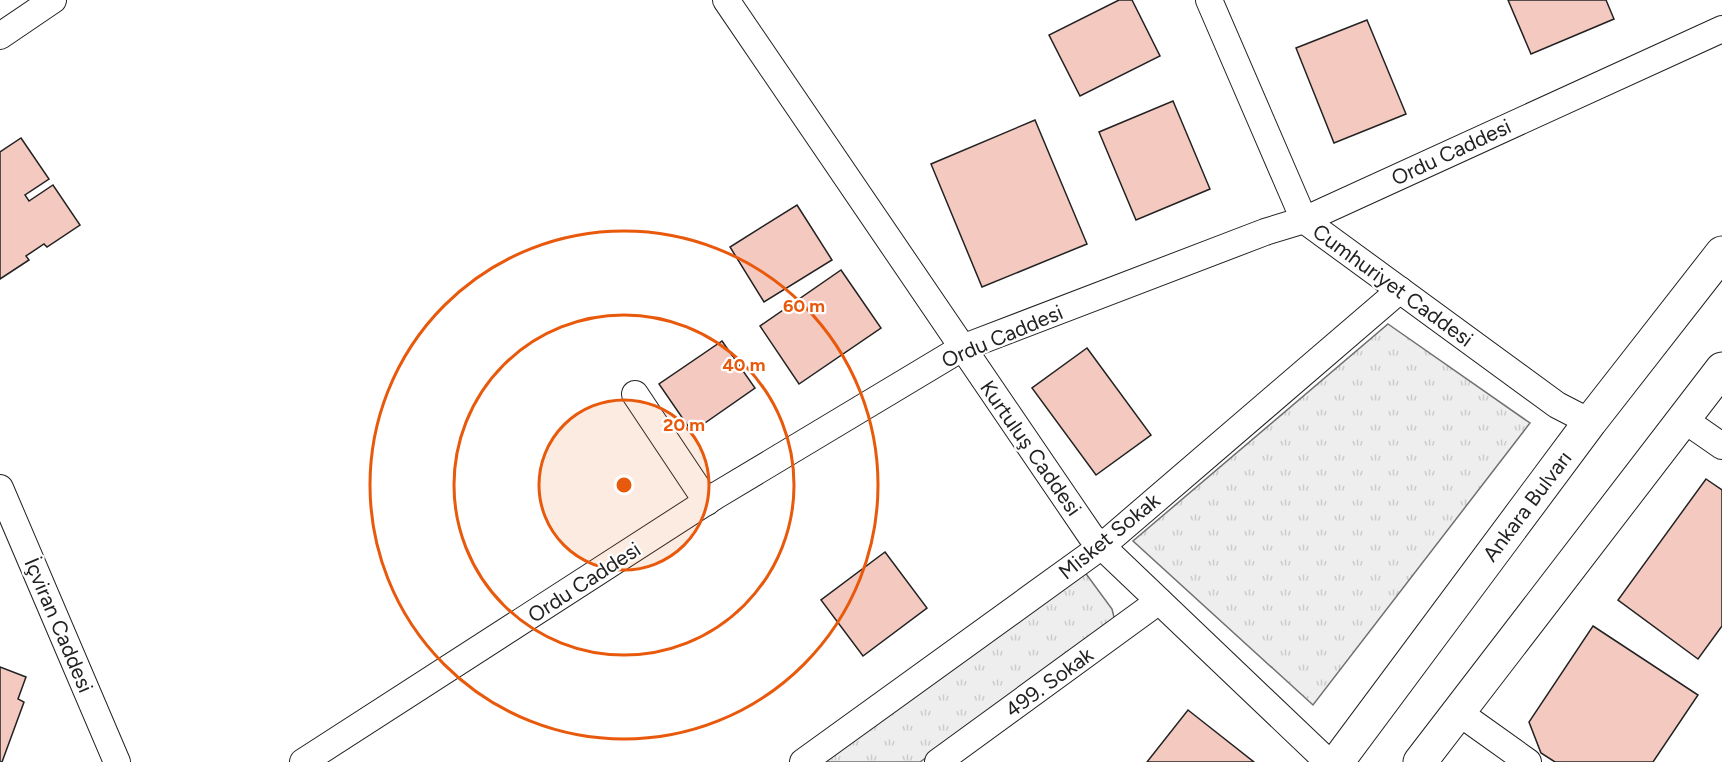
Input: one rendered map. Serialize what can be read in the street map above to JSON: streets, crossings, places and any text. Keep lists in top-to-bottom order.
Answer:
{
  "streets": {
    "main road": ["Ankara Bulvarı"],
    "street": [
      "Ordu Caddesi",
      "Cumhuriyet Caddesi",
      "Kurtuluş Caddesi",
      "Misket Sokak",
      "İçviran Caddesi",
      "499. Sokak"
    ]
  },
  "crossings": [
    ["Ordu Caddesi", "Cumhuriyet Caddesi"],
    ["Ordu Caddesi", "Kurtuluş Caddesi"],
    ["Cumhuriyet Caddesi", "Ankara Bulvarı"],
    ["Cumhuriyet Caddesi", "Misket Sokak"],
    ["Kurtuluş Caddesi", "Misket Sokak"],
    ["Kurtuluş Caddesi", "499. Sokak"]
  ],
  "rings": ["60 m", "40 m", "20 m"]
}
